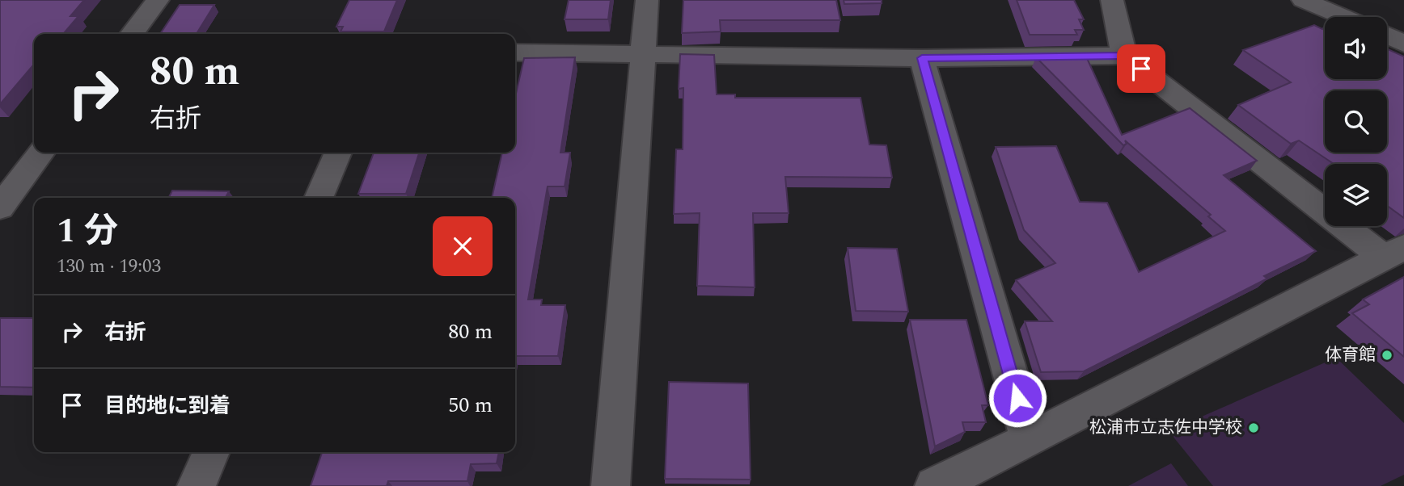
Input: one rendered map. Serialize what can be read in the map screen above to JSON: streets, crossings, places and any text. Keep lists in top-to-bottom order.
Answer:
{
  "places": ["体育館", "松浦市立志佐中学校"],
  "page": {
    "turn": ["80 m", "右折"],
    "heading": ["1 分", "130 m · 19:03"],
    "list": [
      {
        "name": "右折",
        "value": "80 m"
      },
      {
        "name": "目的地に到着",
        "value": "50 m"
      }
    ]
  }
}
